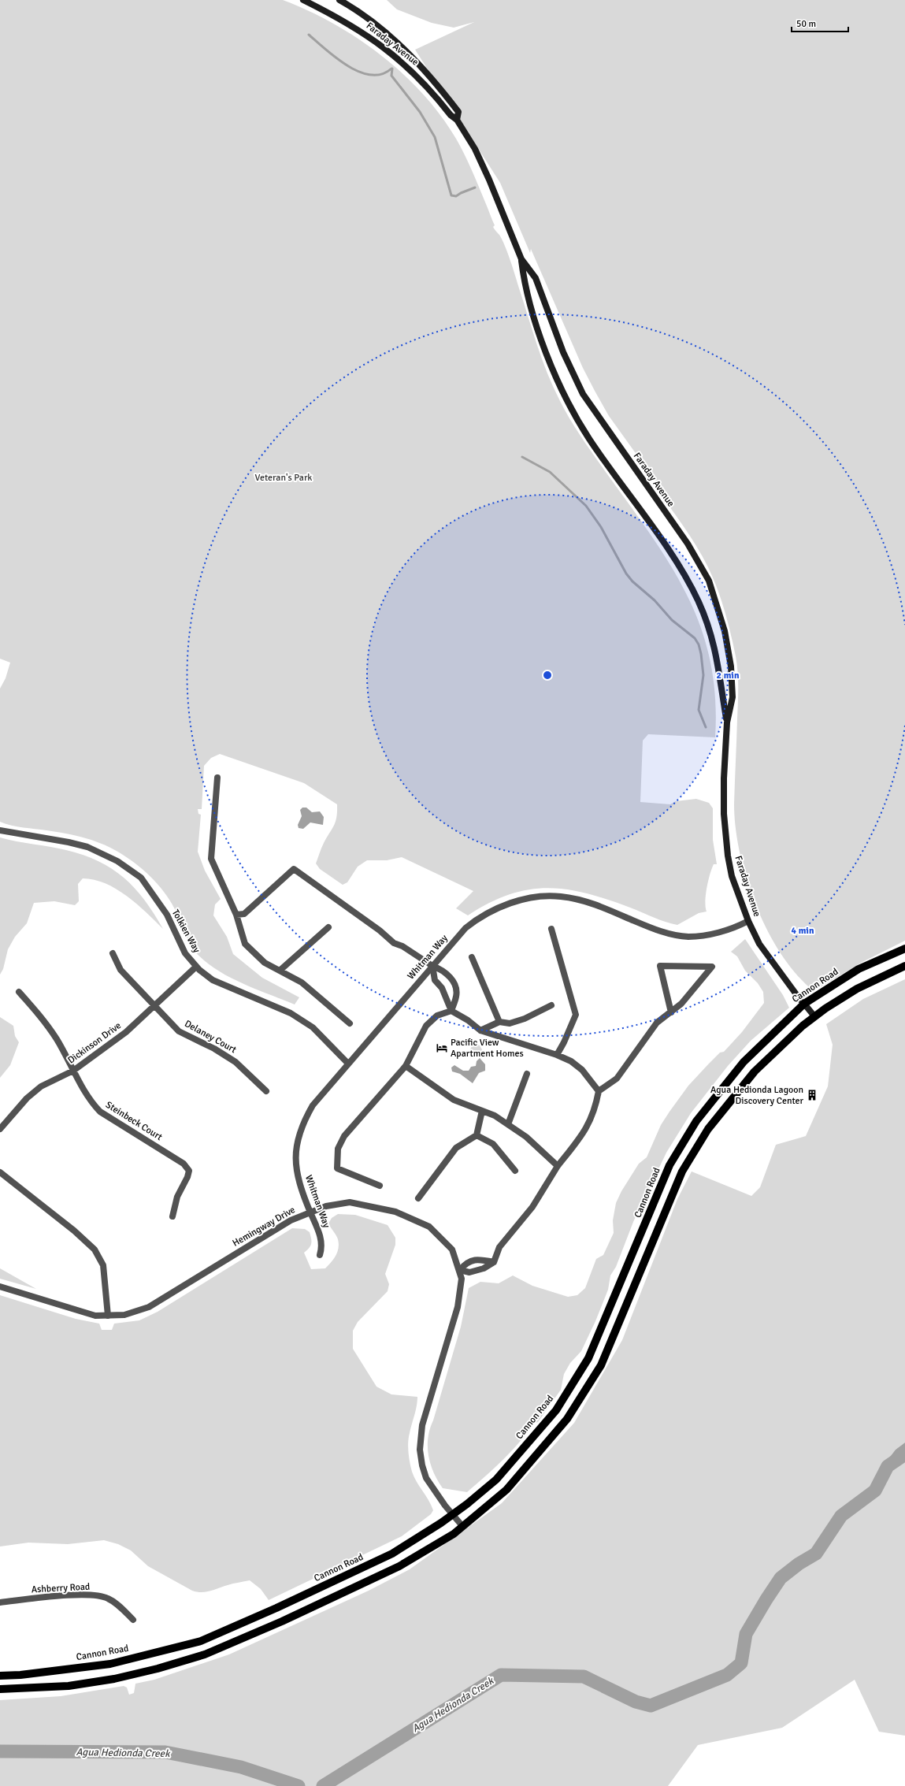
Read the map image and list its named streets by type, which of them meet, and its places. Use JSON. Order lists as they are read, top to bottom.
{
  "streets": {
    "main road": ["Faraday Avenue", "Cannon Road"],
    "street": [
      "Tolkien Way",
      "Whitman Way",
      "Delaney Court",
      "Dickinson Drive",
      "Steinbeck Court",
      "Hemingway Drive",
      "Ashberry Road"
    ]
  },
  "crossings": [
    ["Faraday Avenue", "Whitman Way"],
    ["Faraday Avenue", "Cannon Road"],
    ["Tolkien Way", "Whitman Way"],
    ["Tolkien Way", "Dickinson Drive"],
    ["Whitman Way", "Hemingway Drive"],
    ["Cannon Road", "Hemingway Drive"],
    ["Delaney Court", "Dickinson Drive"],
    ["Dickinson Drive", "Steinbeck Court"]
  ],
  "water": ["Agua Hedionda Creek"],
  "parks": ["Veteran's Park"],
  "places": {
    "hotel": ["Pacific View Apartment Homes"],
    "building": ["Agua Hedionda Lagoon Discovery Center"]
  },
  "scale_bar": "50 m",
  "rings": ["2 min", "4 min"]
}
